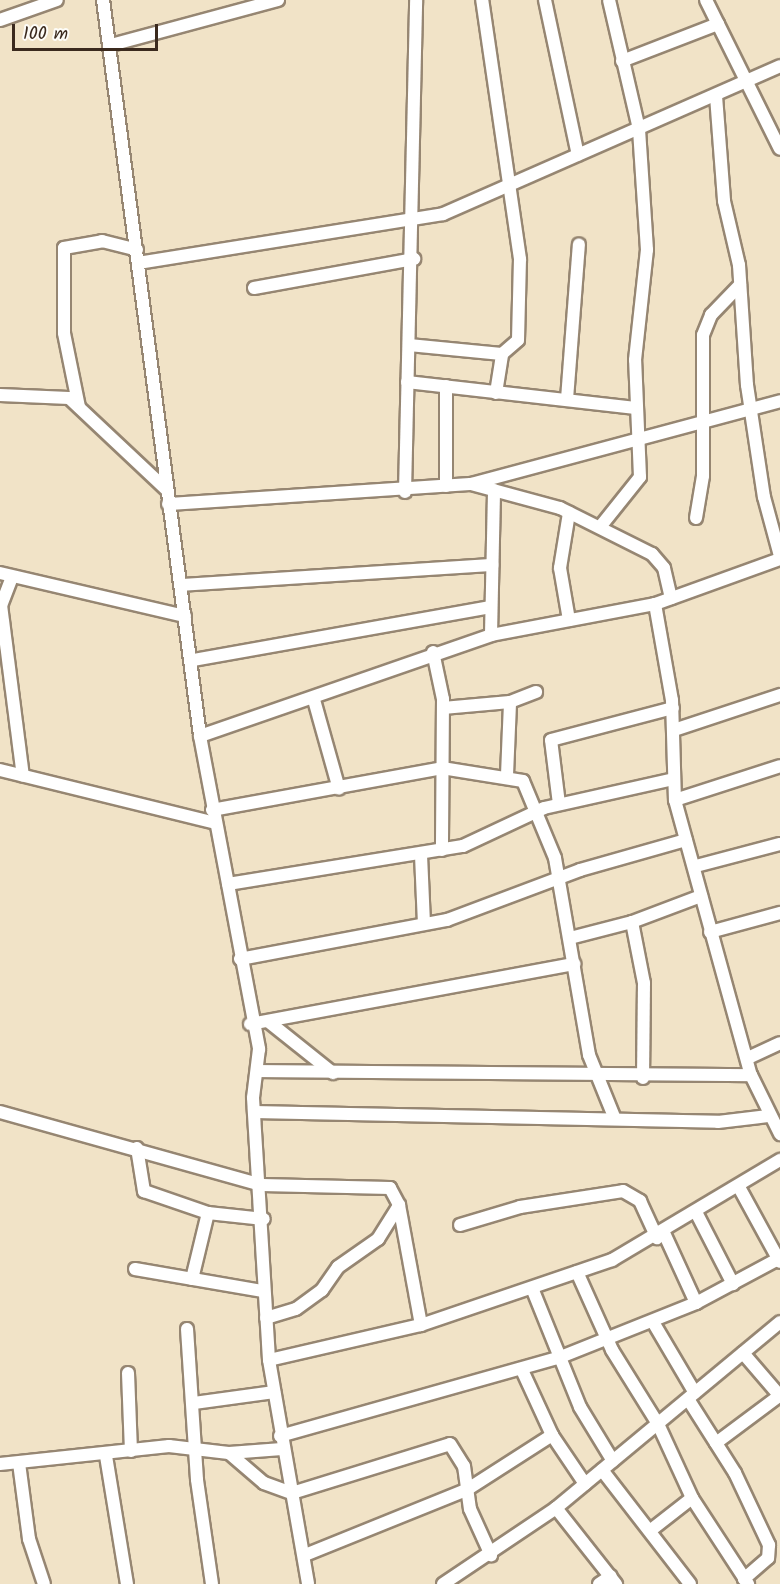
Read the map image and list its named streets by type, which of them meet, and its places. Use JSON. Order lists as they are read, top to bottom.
{
  "scale_bar": "100 m"
}
